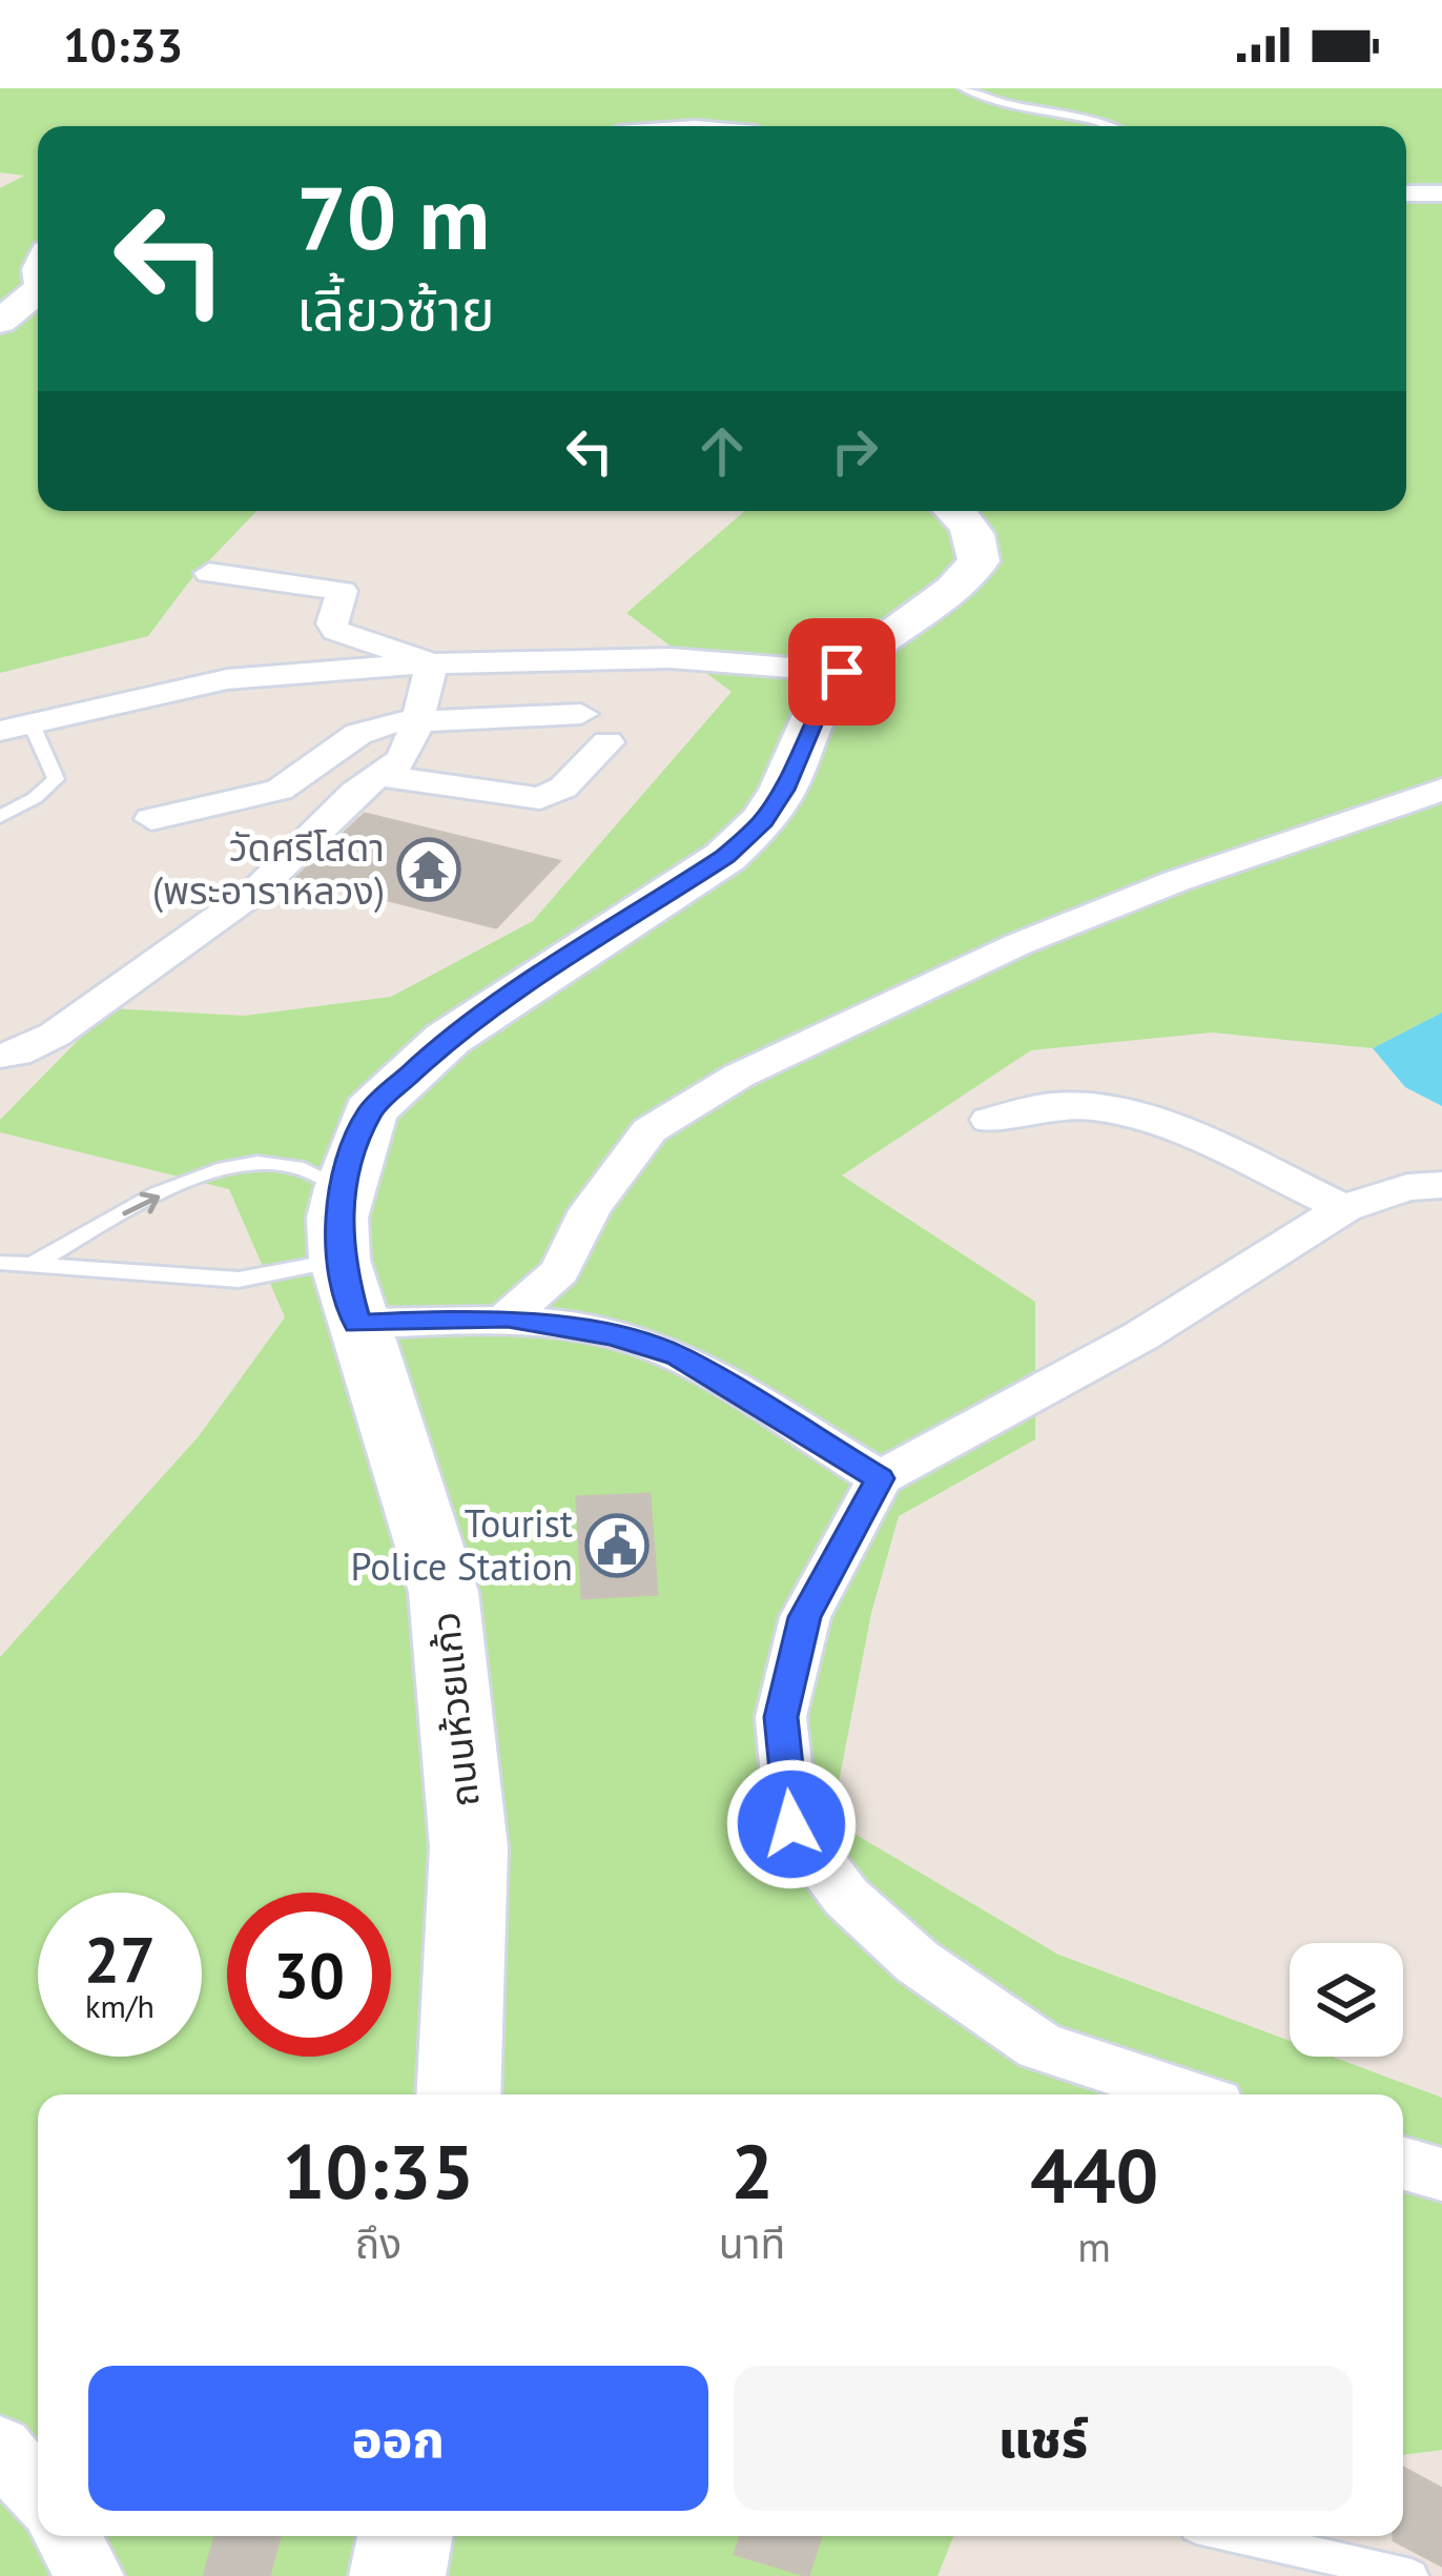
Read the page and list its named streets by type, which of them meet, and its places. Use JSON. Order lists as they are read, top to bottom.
{
  "streets": {
    "main road": ["ถนนห้วยแก้ว"]
  },
  "places": {
    "temple": ["วัดศรีโสดา (พระอาราหลวง)"],
    "public building": ["Tourist Police Station"]
  },
  "page": {
    "status": "10:33",
    "turn": ["70 m", "เลี้ยวซ้าย"],
    "speed": "27 km/h",
    "limit": "30",
    "eta": [
      "10:35",
      "ถึง",
      "2",
      "นาที",
      "440",
      "m"
    ],
    "buttons": ["ออก", "แชร์"]
  }
}
